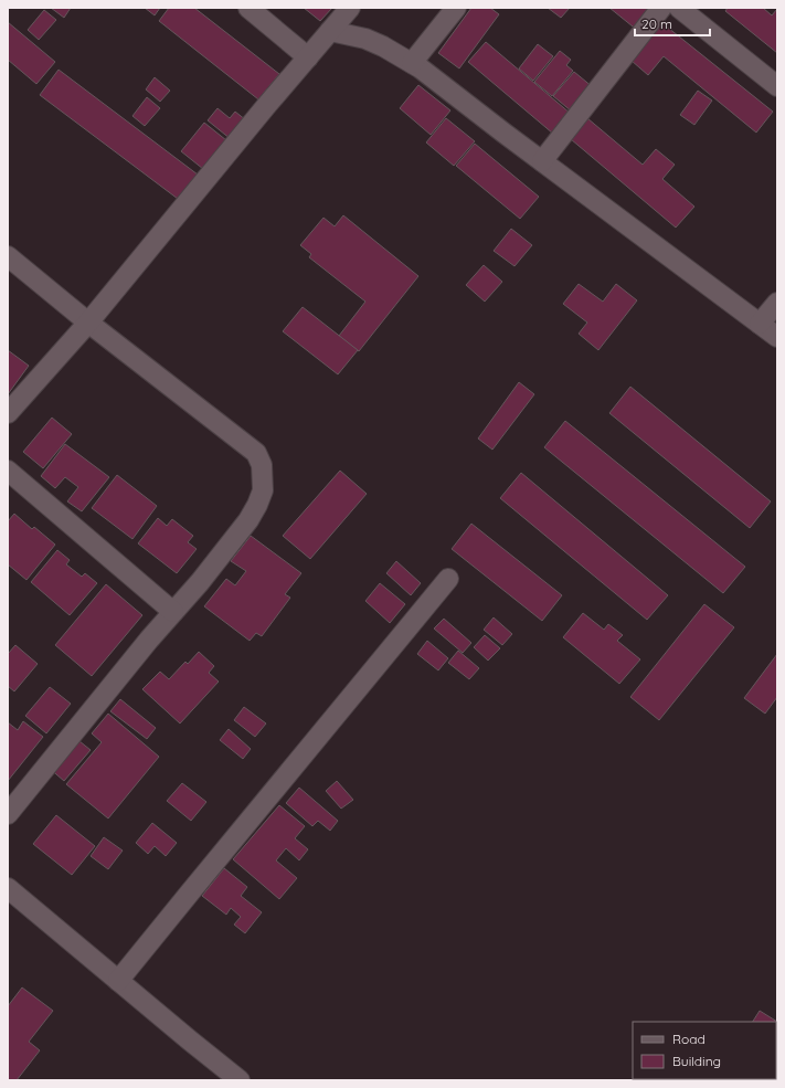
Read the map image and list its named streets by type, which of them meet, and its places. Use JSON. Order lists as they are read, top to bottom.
{
  "legend": ["Road", "Building"],
  "scale_bar": "20 m"
}
